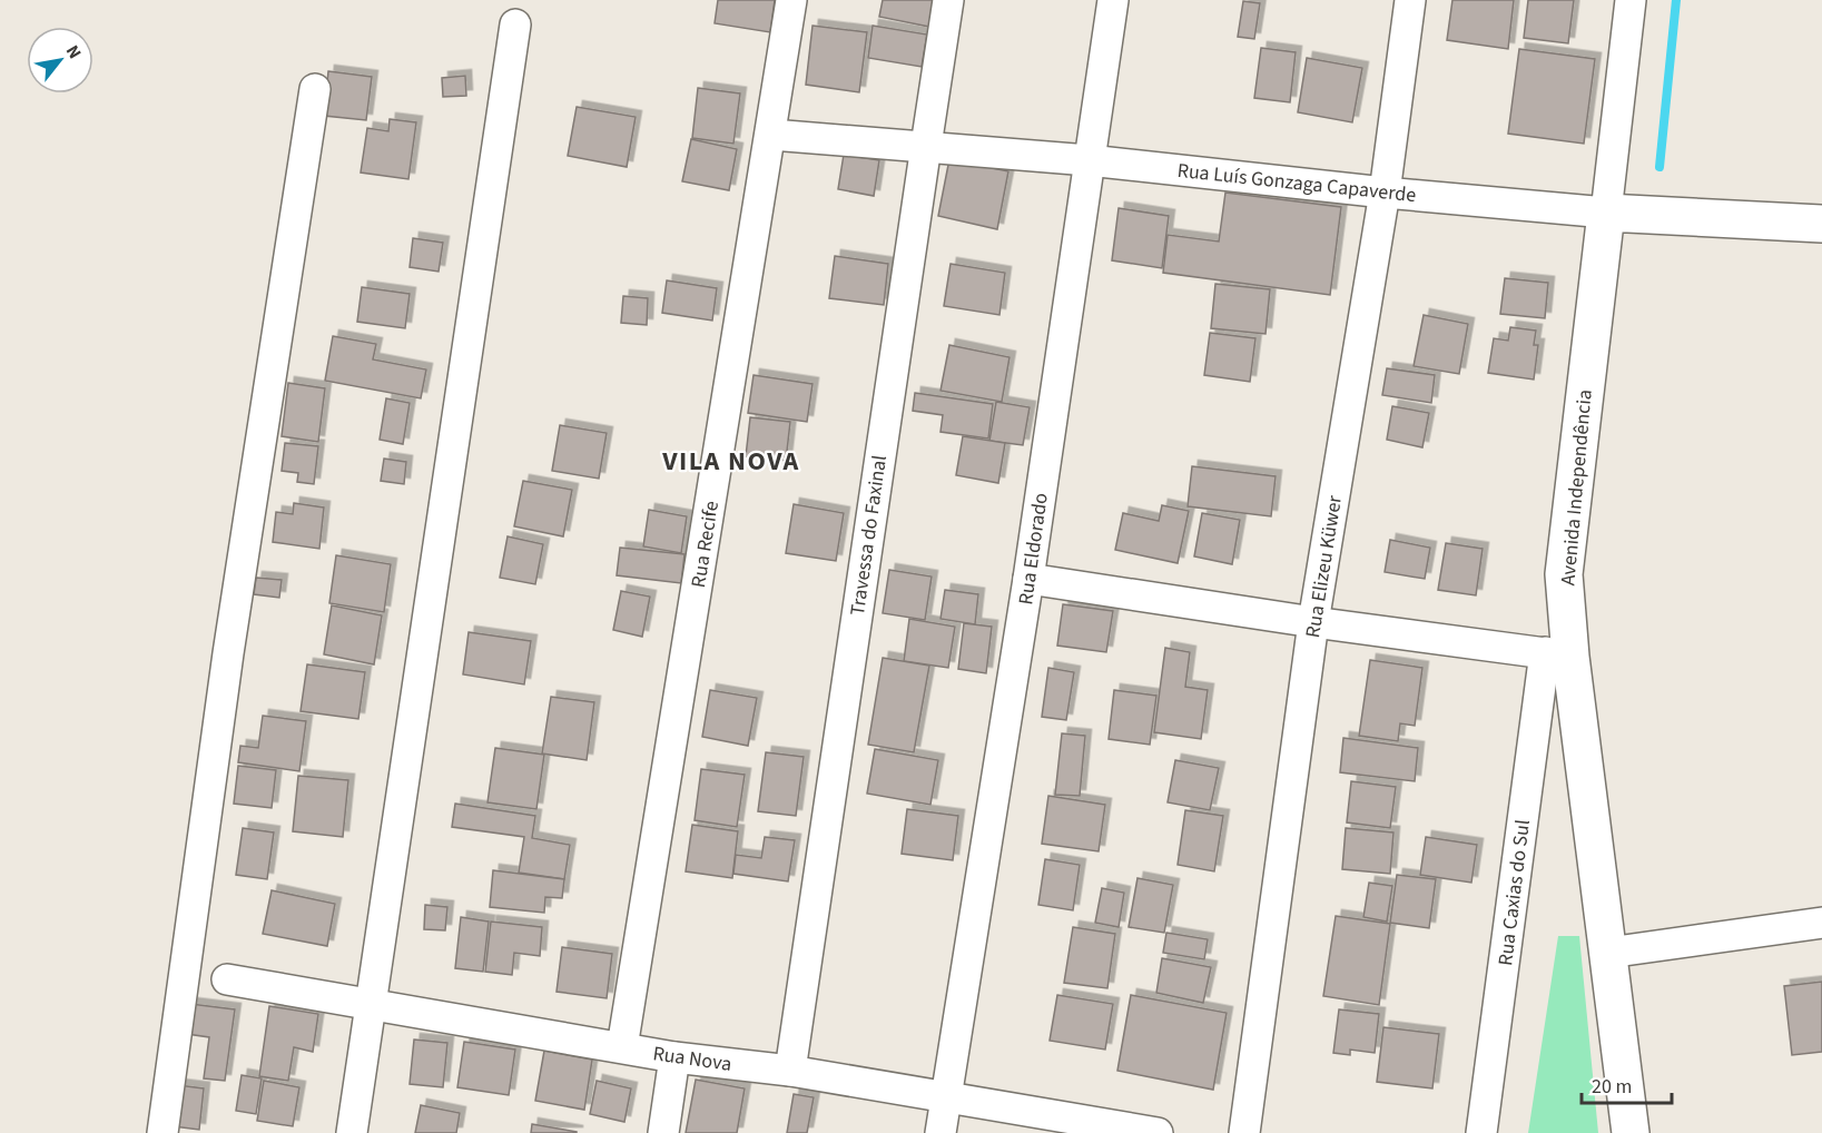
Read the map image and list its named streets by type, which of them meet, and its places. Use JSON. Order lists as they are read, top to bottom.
{
  "streets": {
    "street": [
      "Rua Luís Gonzaga Capaverde",
      "Avenida Independência",
      "Travessa do Faxinal",
      "Rua Recife",
      "Rua Eldorado",
      "Rua Elizeu Küwer",
      "Rua Caxias do Sul",
      "Rua Nova"
    ]
  },
  "crossings": [
    ["Rua Luís Gonzaga Capaverde", "Avenida Independência"],
    ["Rua Luís Gonzaga Capaverde", "Travessa do Faxinal"],
    ["Rua Luís Gonzaga Capaverde", "Rua Recife"],
    ["Rua Luís Gonzaga Capaverde", "Rua Eldorado"],
    ["Rua Luís Gonzaga Capaverde", "Rua Elizeu Küwer"],
    ["Avenida Independência", "Rua Caxias do Sul"],
    ["Travessa do Faxinal", "Rua Nova"],
    ["Rua Recife", "Rua Nova"],
    ["Rua Eldorado", "Rua Nova"]
  ],
  "districts": ["VILA NOVA"],
  "scale_bar": "20 m",
  "north": "top right"
}
